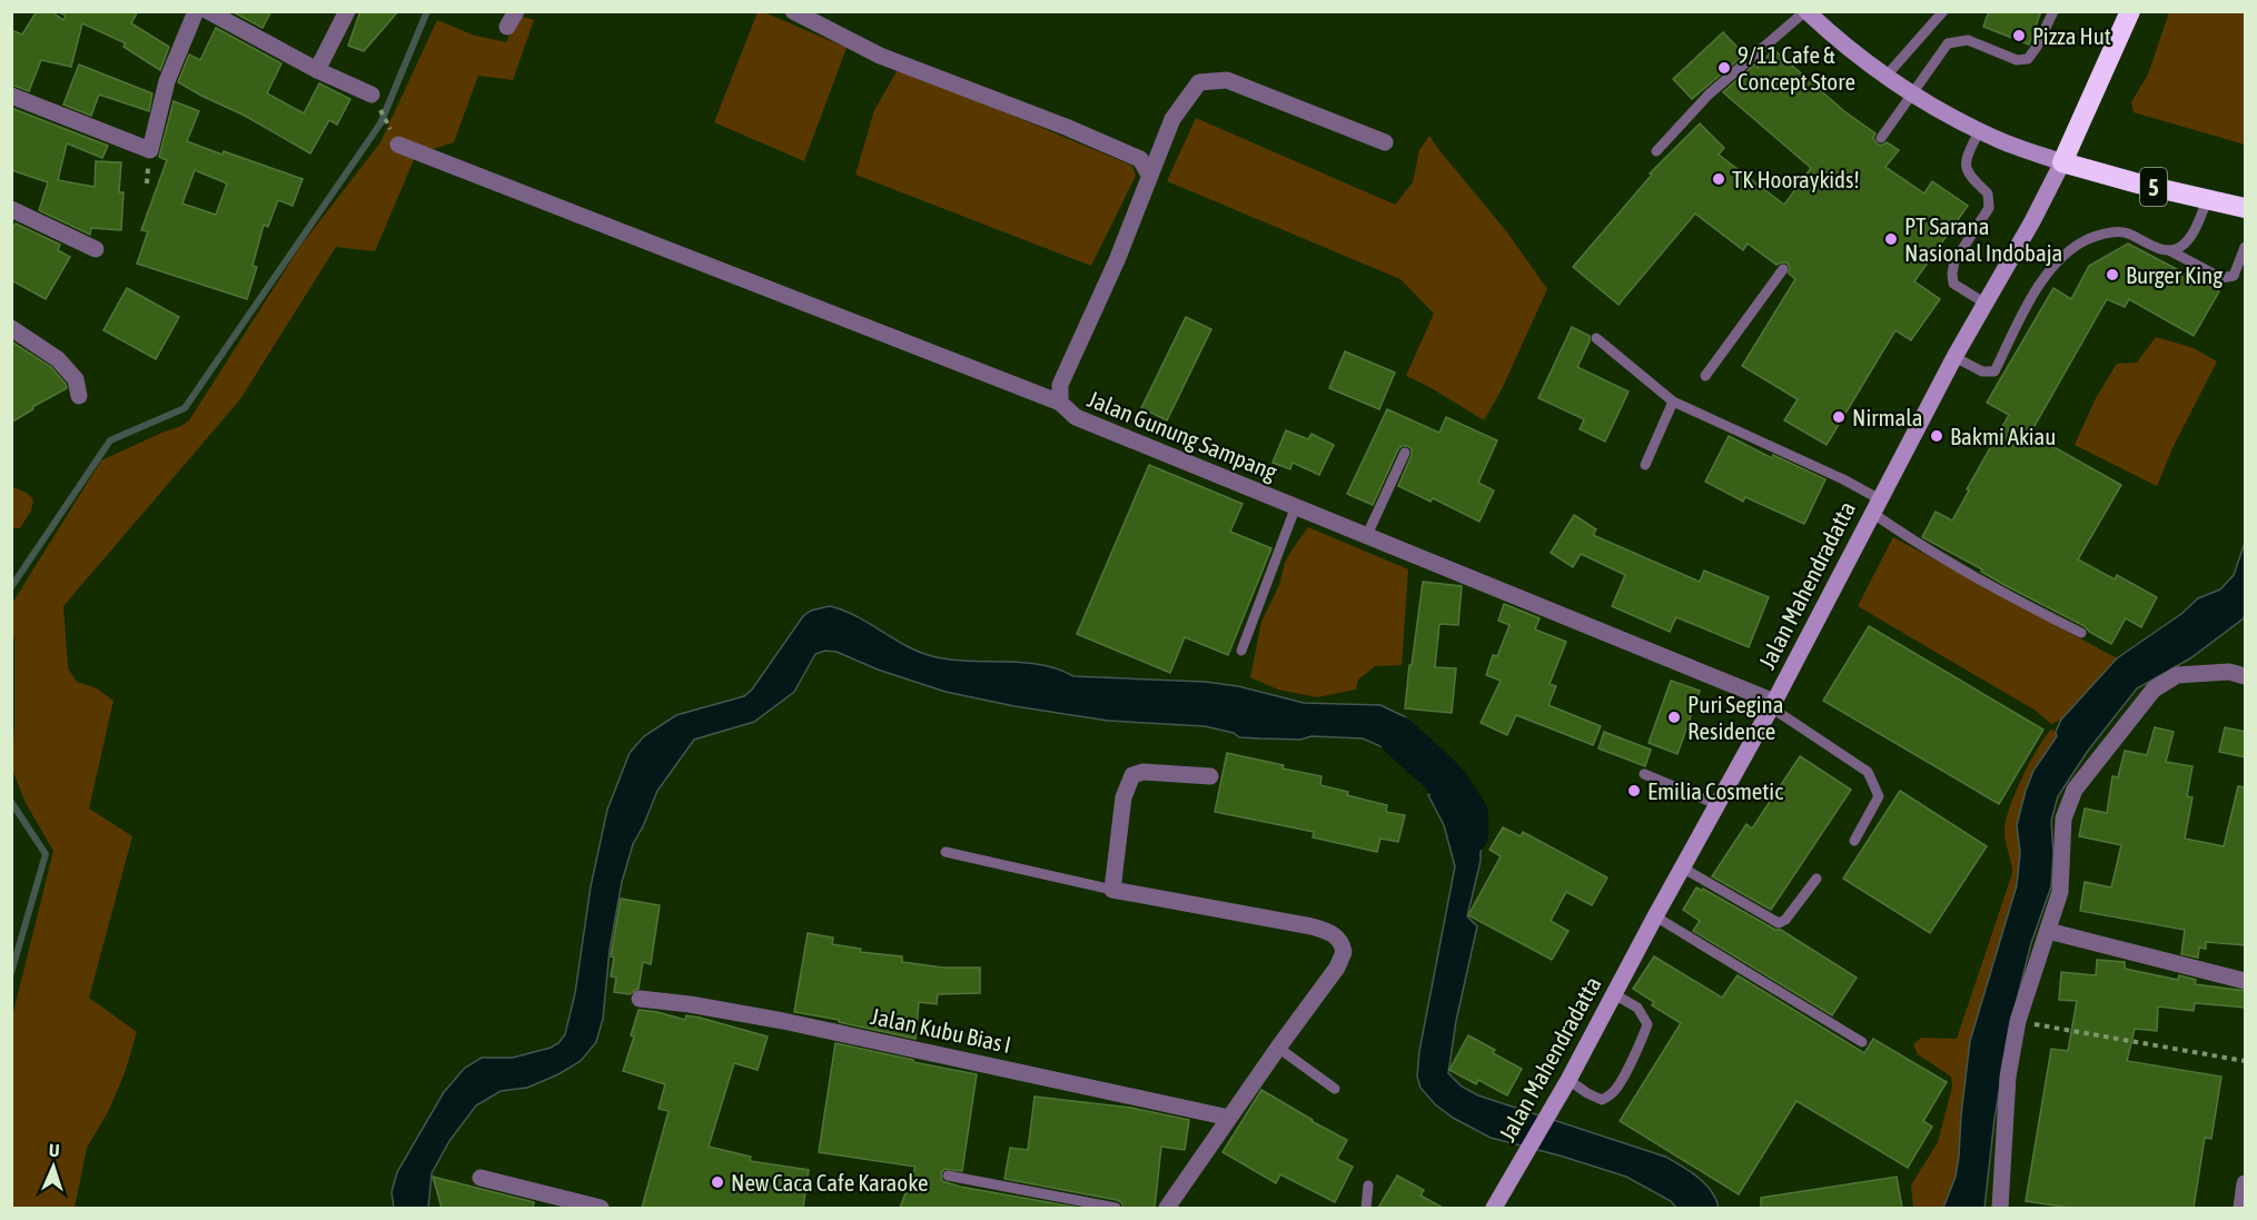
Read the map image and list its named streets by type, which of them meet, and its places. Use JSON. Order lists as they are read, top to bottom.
{
  "streets": {
    "highway": ["5", "Jalan Mahendradatta"],
    "street": ["Jalan Gunung Sampang", "Jalan Kubu Bias I"]
  },
  "crossings": [
    ["5", "Jalan Mahendradatta"],
    ["Jalan Gunung Sampang", "Jalan Mahendradatta"]
  ],
  "places": [
    "Pizza Hut",
    "9/11 Cafe & Concept Store",
    "TK Hooraykids!",
    "PT Sarana Nasional Indobaja",
    "Burger King",
    "Nirmala",
    "Bakmi Akiau",
    "Puri Segina Residence",
    "Emilia Cosmetic",
    "New Caca Cafe Karaoke"
  ],
  "north": "top"
}
